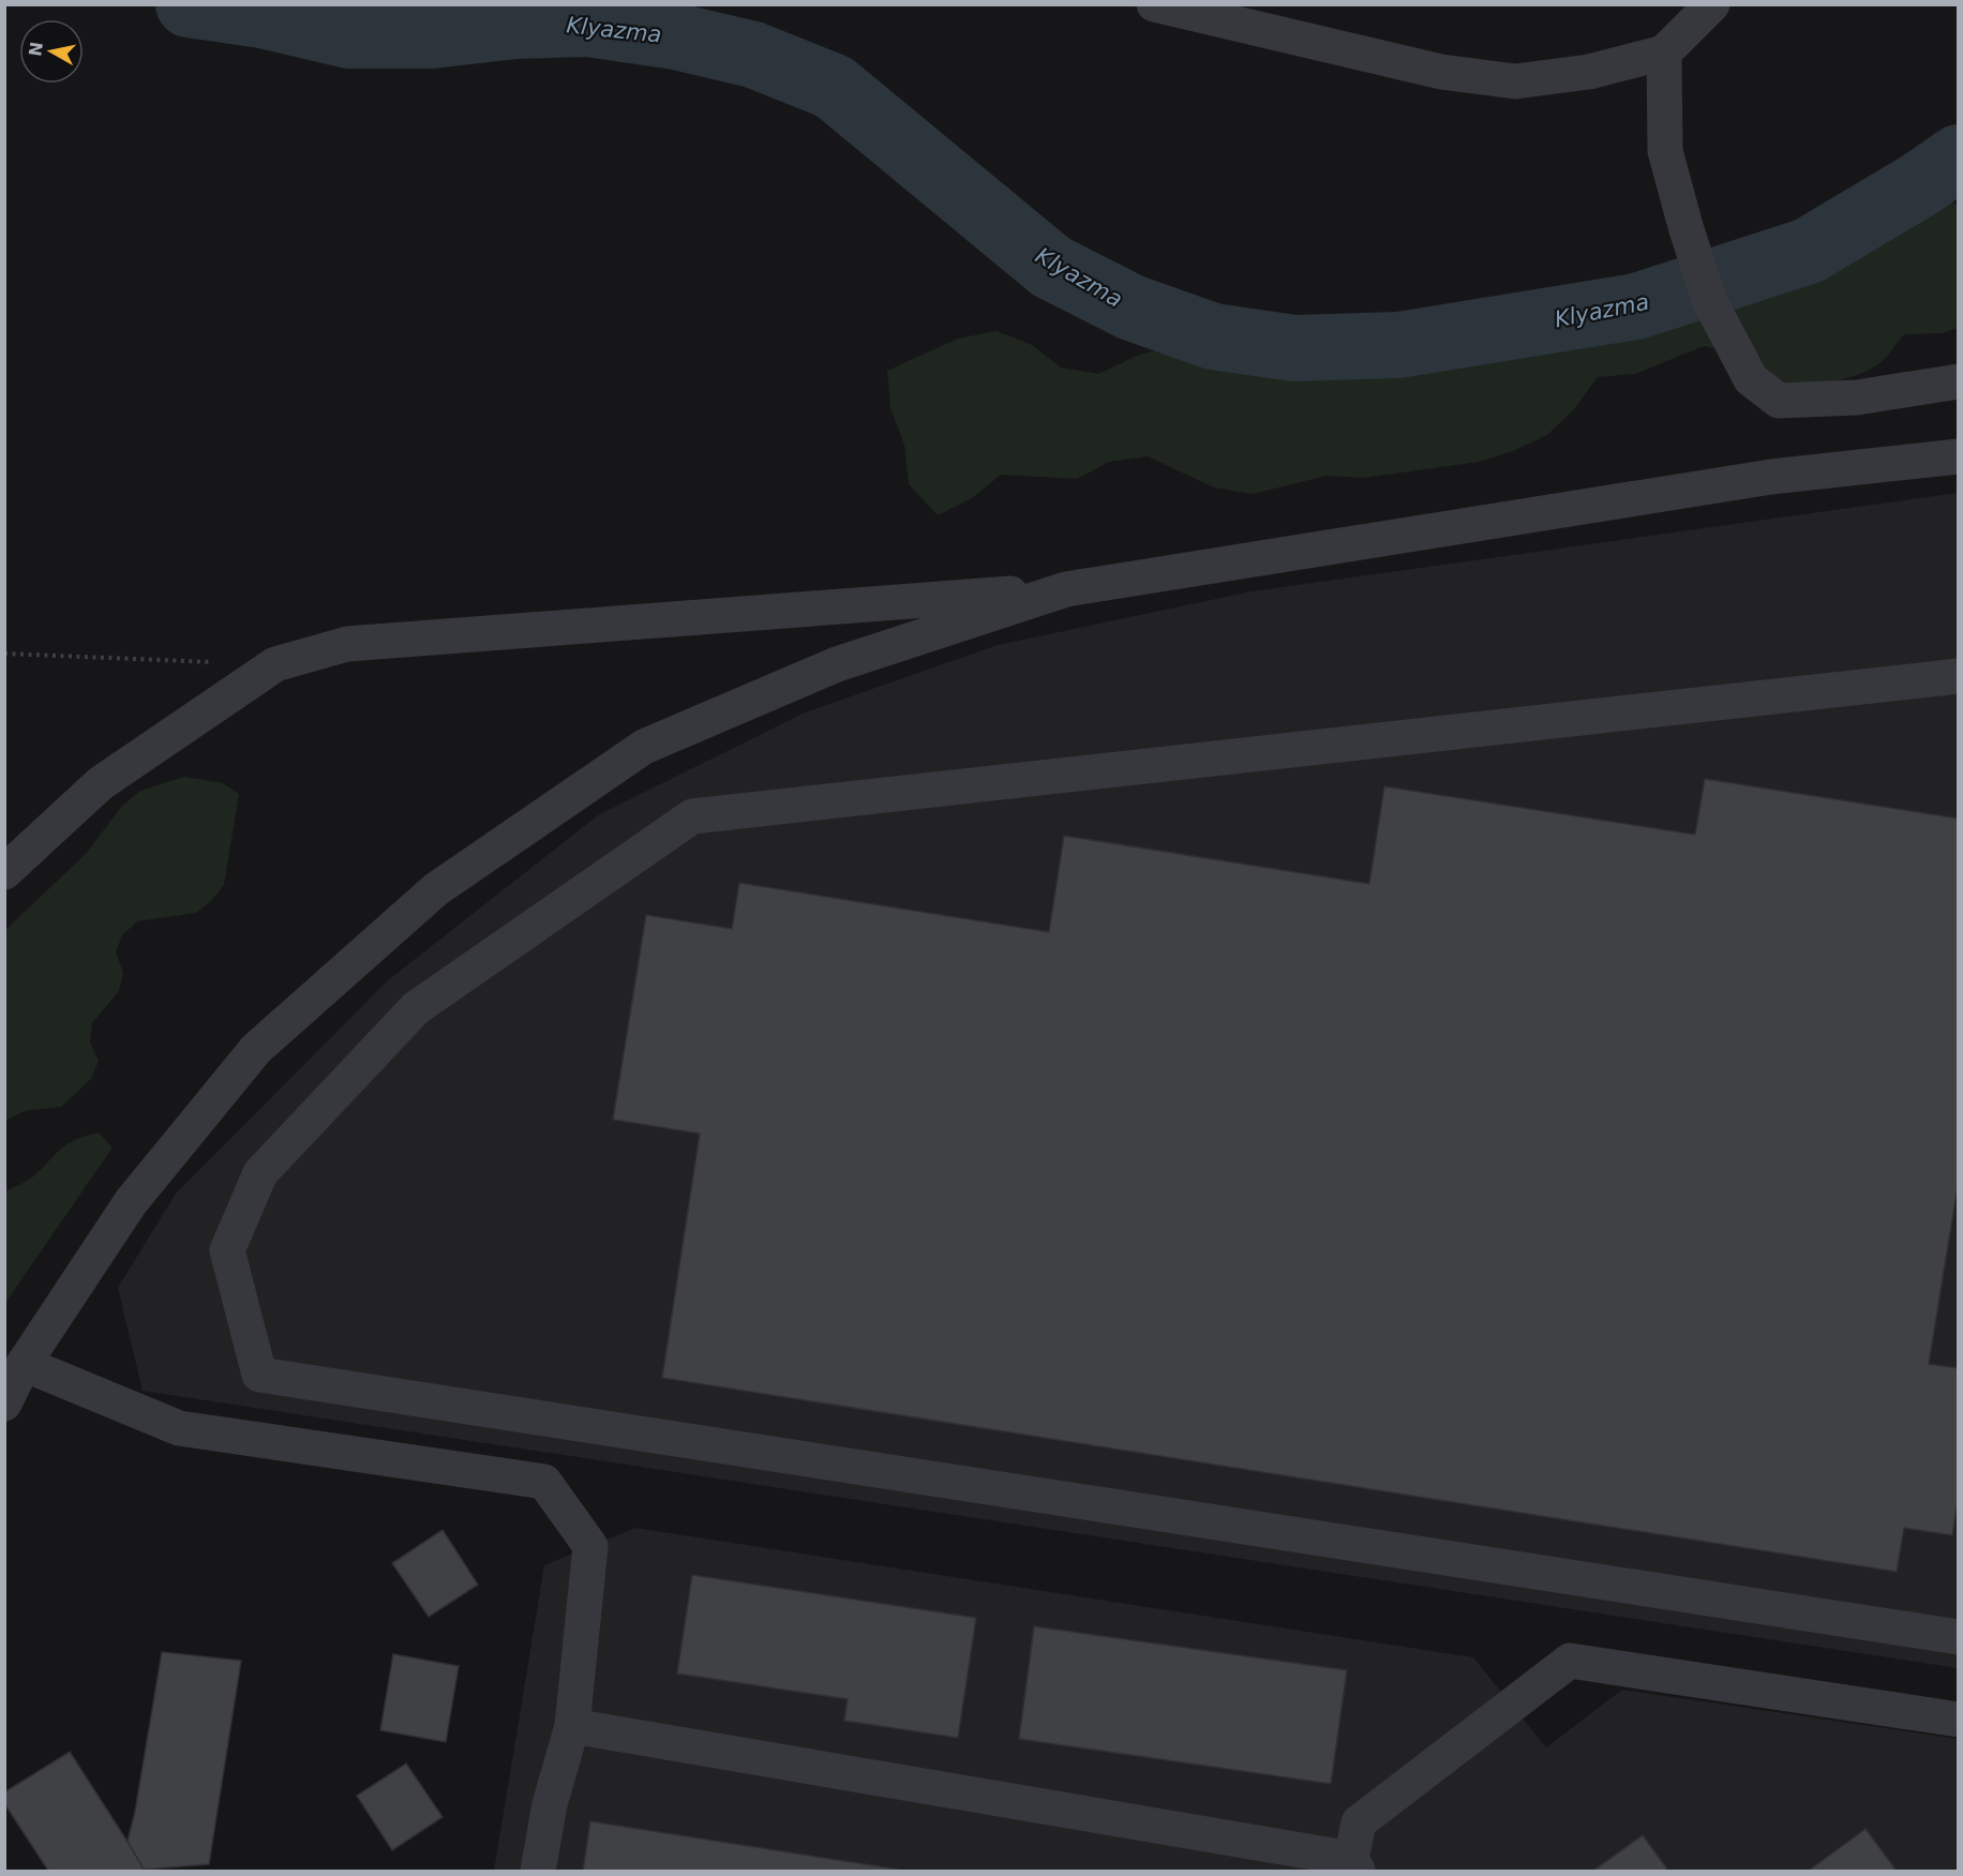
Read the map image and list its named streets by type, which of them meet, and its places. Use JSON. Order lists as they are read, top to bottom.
{
  "water": ["Klyazma"],
  "north": "left"
}
